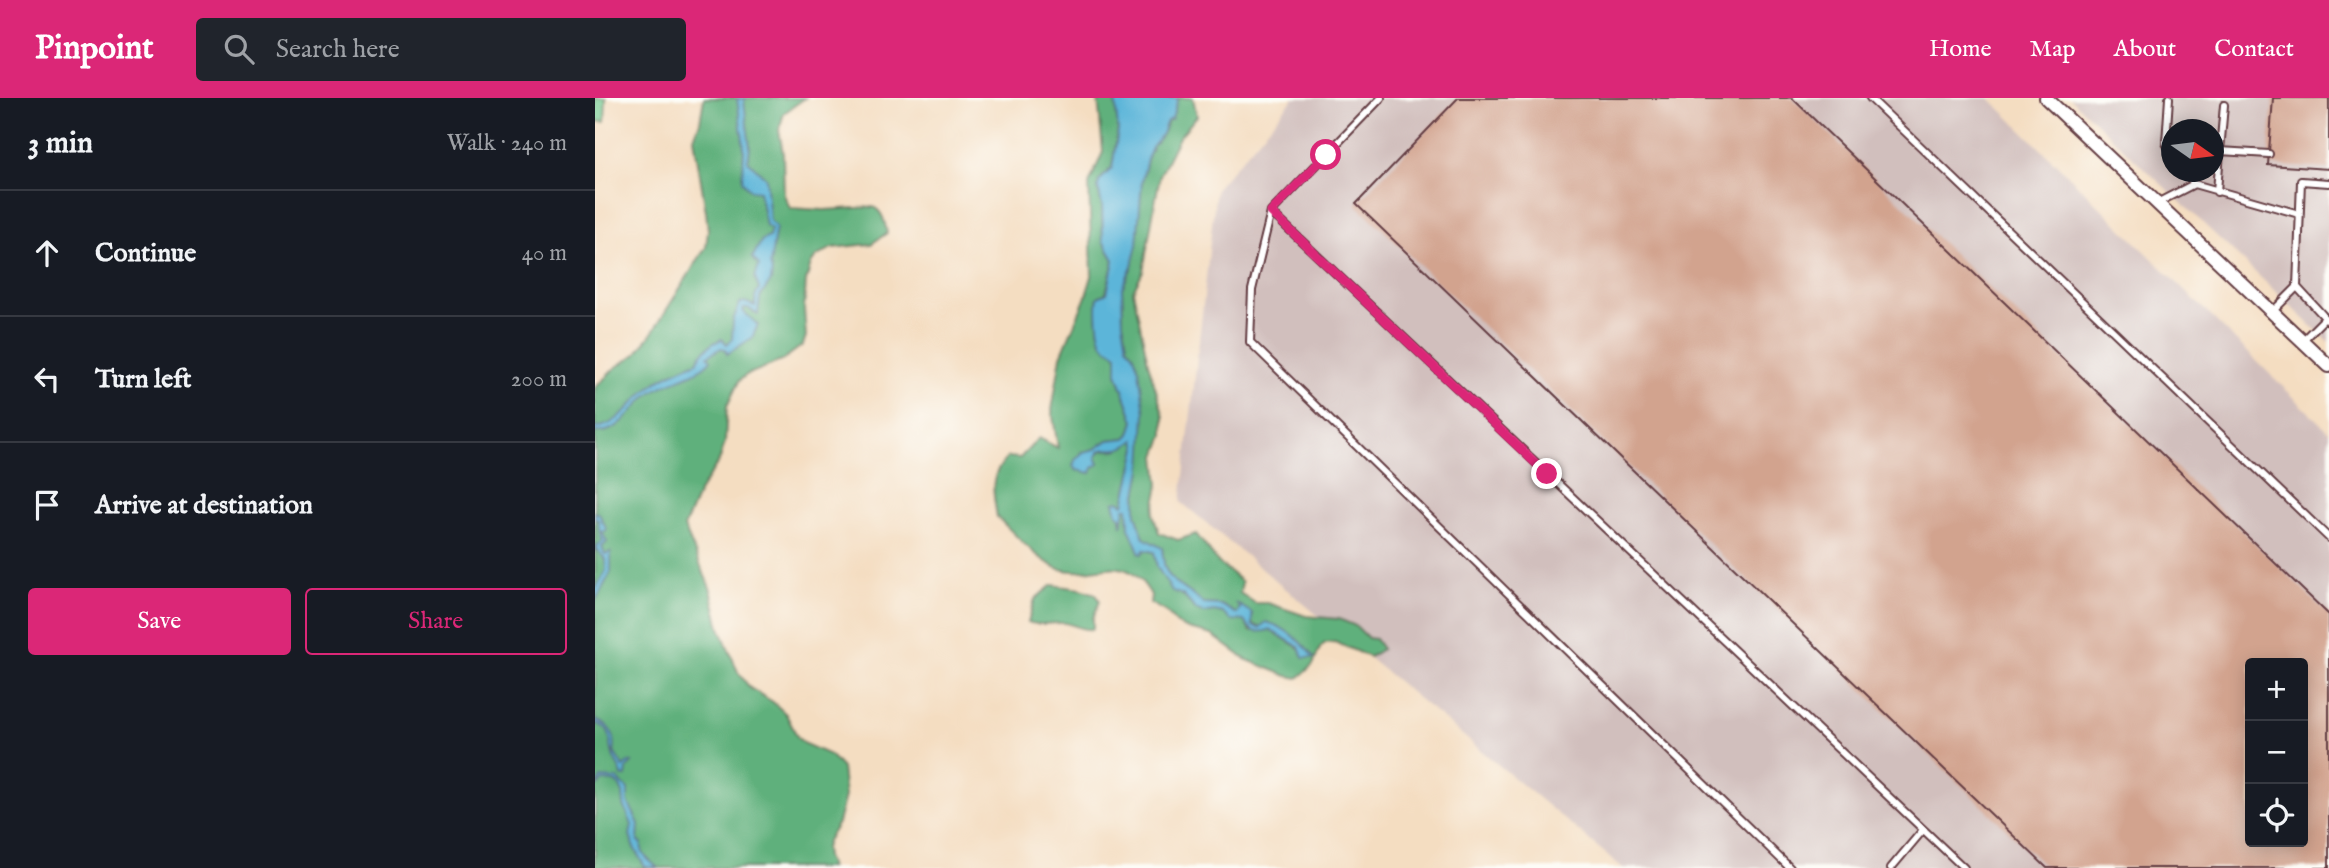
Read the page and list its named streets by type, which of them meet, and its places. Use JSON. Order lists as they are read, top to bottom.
{
  "north": "right",
  "page": {
    "header": "Pinpoint",
    "search": "Search here",
    "nav": [
      "Home",
      "Map",
      "About",
      "Contact"
    ],
    "heading": ["3 min", "Walk · 240 m"],
    "list": [
      ["Continue", "40 m"],
      ["Turn left", "200 m"],
      "Arrive at destination"
    ],
    "buttons": ["Save", "Share"],
    "map_buttons": ["+", "−"]
  }
}
